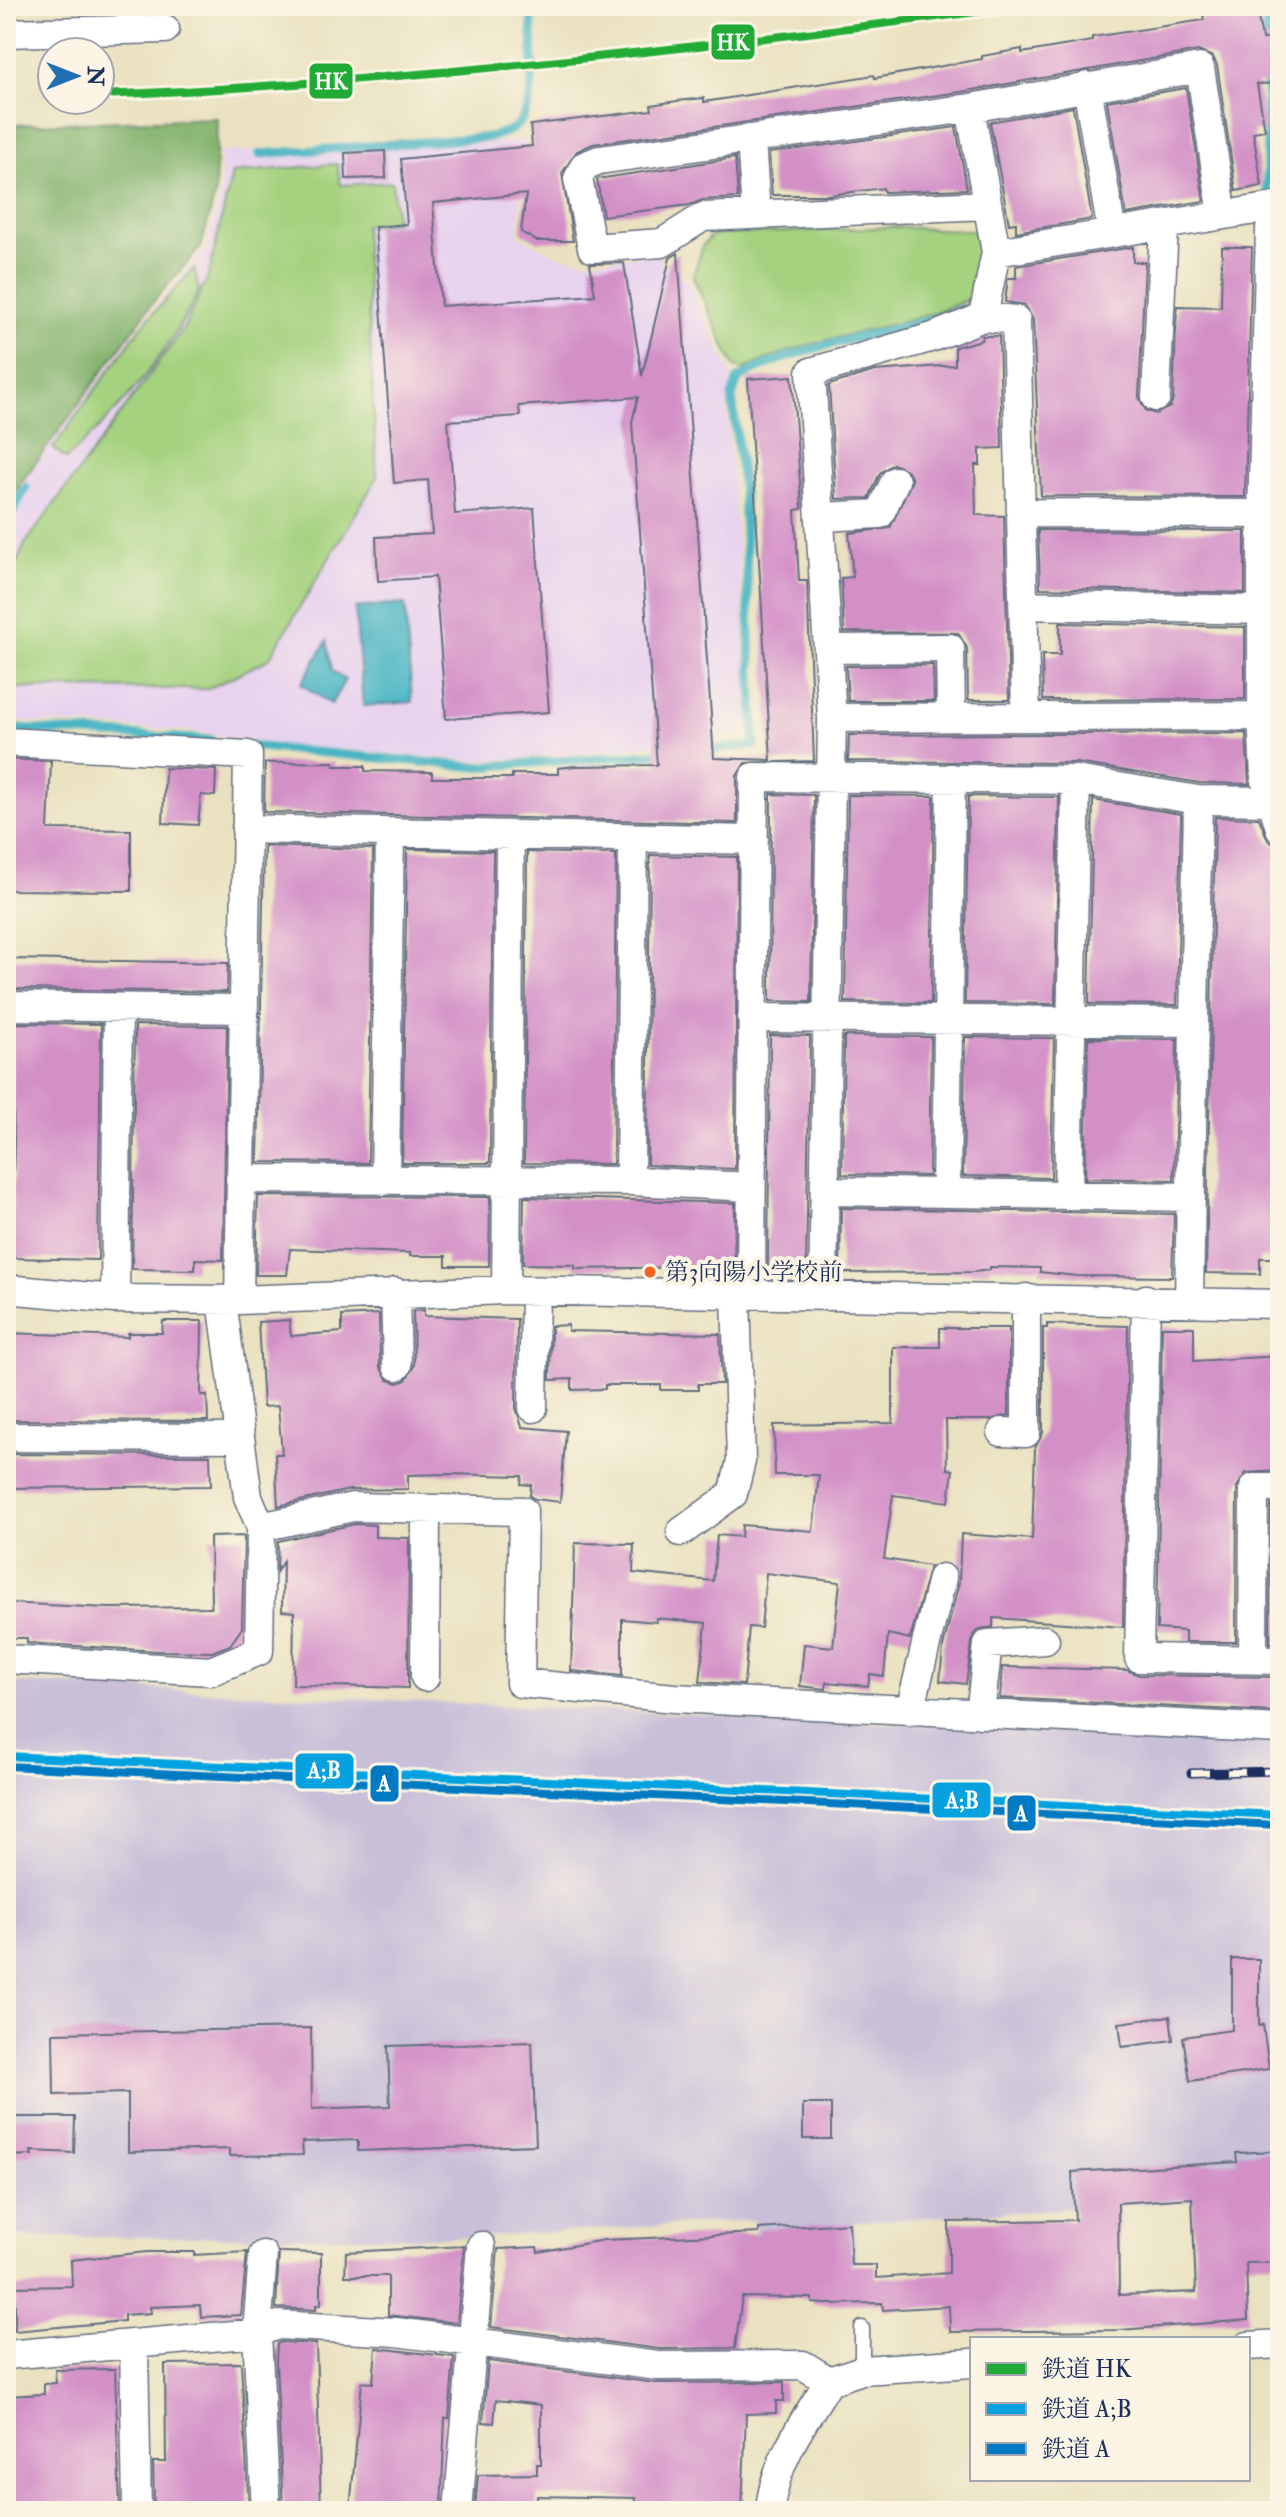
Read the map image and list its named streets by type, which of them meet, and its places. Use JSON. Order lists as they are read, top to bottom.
{
  "places": ["第3向陽小学校前"],
  "lines": ["rail line HK", "rail line A;B", "rail line A"],
  "legend": ["鉄道 HK", "鉄道 A;B", "鉄道 A"],
  "north": "right"
}
